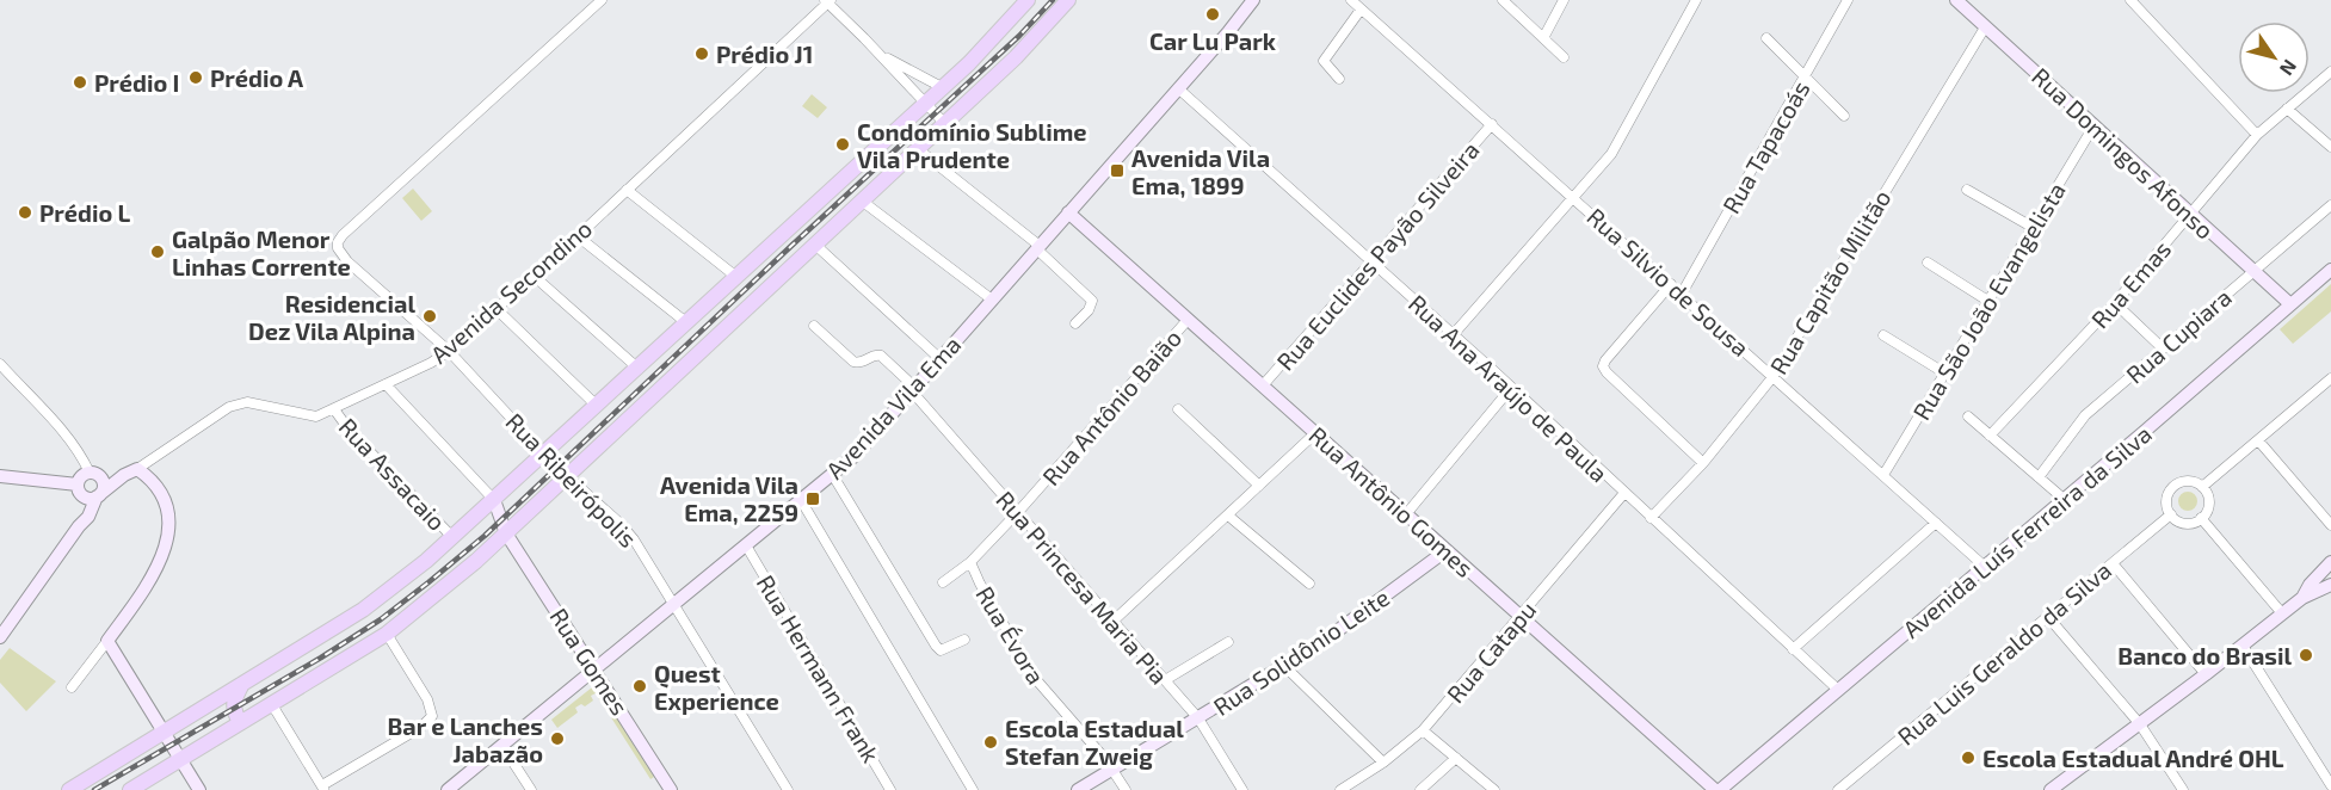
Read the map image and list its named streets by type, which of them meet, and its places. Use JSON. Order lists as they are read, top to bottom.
{
  "streets": {
    "main road": [
      "Rua Domingos Afonso",
      "Avenida Vila Ema",
      "Rua Antônio Gomes",
      "Avenida Luís Ferreira da Silva",
      "Rua Solidônio Leite",
      "Rua Gomes"
    ],
    "street": [
      "Rua Tapacoás",
      "Rua Euclides Payão Silveira",
      "Rua Silvio de Sousa",
      "Rua Capitão Militão",
      "Rua Emas",
      "Avenida Secondino",
      "Rua São João Evangelista",
      "Rua Cupiara",
      "Rua Ana Araújo de Paula",
      "Rua Antônio Baião",
      "Rua Assacaio",
      "Rua Ribeirópolis",
      "Rua Princesa Maria Pia",
      "Rua Évora",
      "Rua Catapu",
      "Rua Luis Geraldo da Silva",
      "Rua Hermann Frank"
    ]
  },
  "crossings": [
    ["Rua Tapacoás", "Rua Silvio de Sousa"],
    ["Rua Domingos Afonso", "Rua Capitão Militão"],
    ["Rua Domingos Afonso", "Rua Emas"],
    ["Rua Domingos Afonso", "Rua São João Evangelista"],
    ["Rua Domingos Afonso", "Rua Cupiara"],
    ["Rua Domingos Afonso", "Avenida Luís Ferreira da Silva"],
    ["Rua Euclides Payão Silveira", "Rua Silvio de Sousa"],
    ["Rua Euclides Payão Silveira", "Rua Ana Araújo de Paula"],
    ["Rua Euclides Payão Silveira", "Rua Antônio Gomes"],
    ["Rua Silvio de Sousa", "Rua Capitão Militão"],
    ["Rua Silvio de Sousa", "Rua São João Evangelista"],
    ["Rua Silvio de Sousa", "Avenida Luís Ferreira da Silva"],
    ["Rua Capitão Militão", "Rua Ana Araújo de Paula"],
    ["Avenida Secondino", "Rua Assacaio"],
    ["Avenida Secondino", "Rua Ribeirópolis"],
    ["Rua Ana Araújo de Paula", "Avenida Vila Ema"],
    ["Rua Ana Araújo de Paula", "Avenida Luís Ferreira da Silva"],
    ["Rua Ana Araújo de Paula", "Rua Catapu"],
    ["Avenida Vila Ema", "Rua Ribeirópolis"],
    ["Avenida Vila Ema", "Rua Antônio Gomes"],
    ["Avenida Vila Ema", "Rua Princesa Maria Pia"],
    ["Avenida Vila Ema", "Rua Gomes"],
    ["Avenida Vila Ema", "Rua Hermann Frank"],
    ["Rua Antônio Baião", "Rua Antônio Gomes"],
    ["Rua Antônio Baião", "Rua Princesa Maria Pia"],
    ["Rua Antônio Baião", "Rua Évora"],
    ["Rua Antônio Gomes", "Avenida Luís Ferreira da Silva"],
    ["Rua Antônio Gomes", "Rua Solidônio Leite"],
    ["Rua Antônio Gomes", "Rua Catapu"],
    ["Rua Princesa Maria Pia", "Rua Solidônio Leite"],
    ["Rua Évora", "Rua Solidônio Leite"]
  ],
  "places": {
    "other": [
      "Car Lu Park",
      "Prédio J1",
      "Prédio A",
      "Prédio I",
      "Condomínio Sublime Vila Prudente",
      "Prédio L",
      "Galpão Menor Linhas Corrente",
      "Residencial Dez Vila Alpina",
      "Banco do Brasil",
      "Quest Experience",
      "Bar e Lanches Jabazão",
      "Escola Estadual Stefan Zweig",
      "Escola Estadual André OHL"
    ],
    "transit": ["Avenida Vila Ema, 1899", "Avenida Vila Ema, 2259"]
  },
  "north": "bottom right"
}
